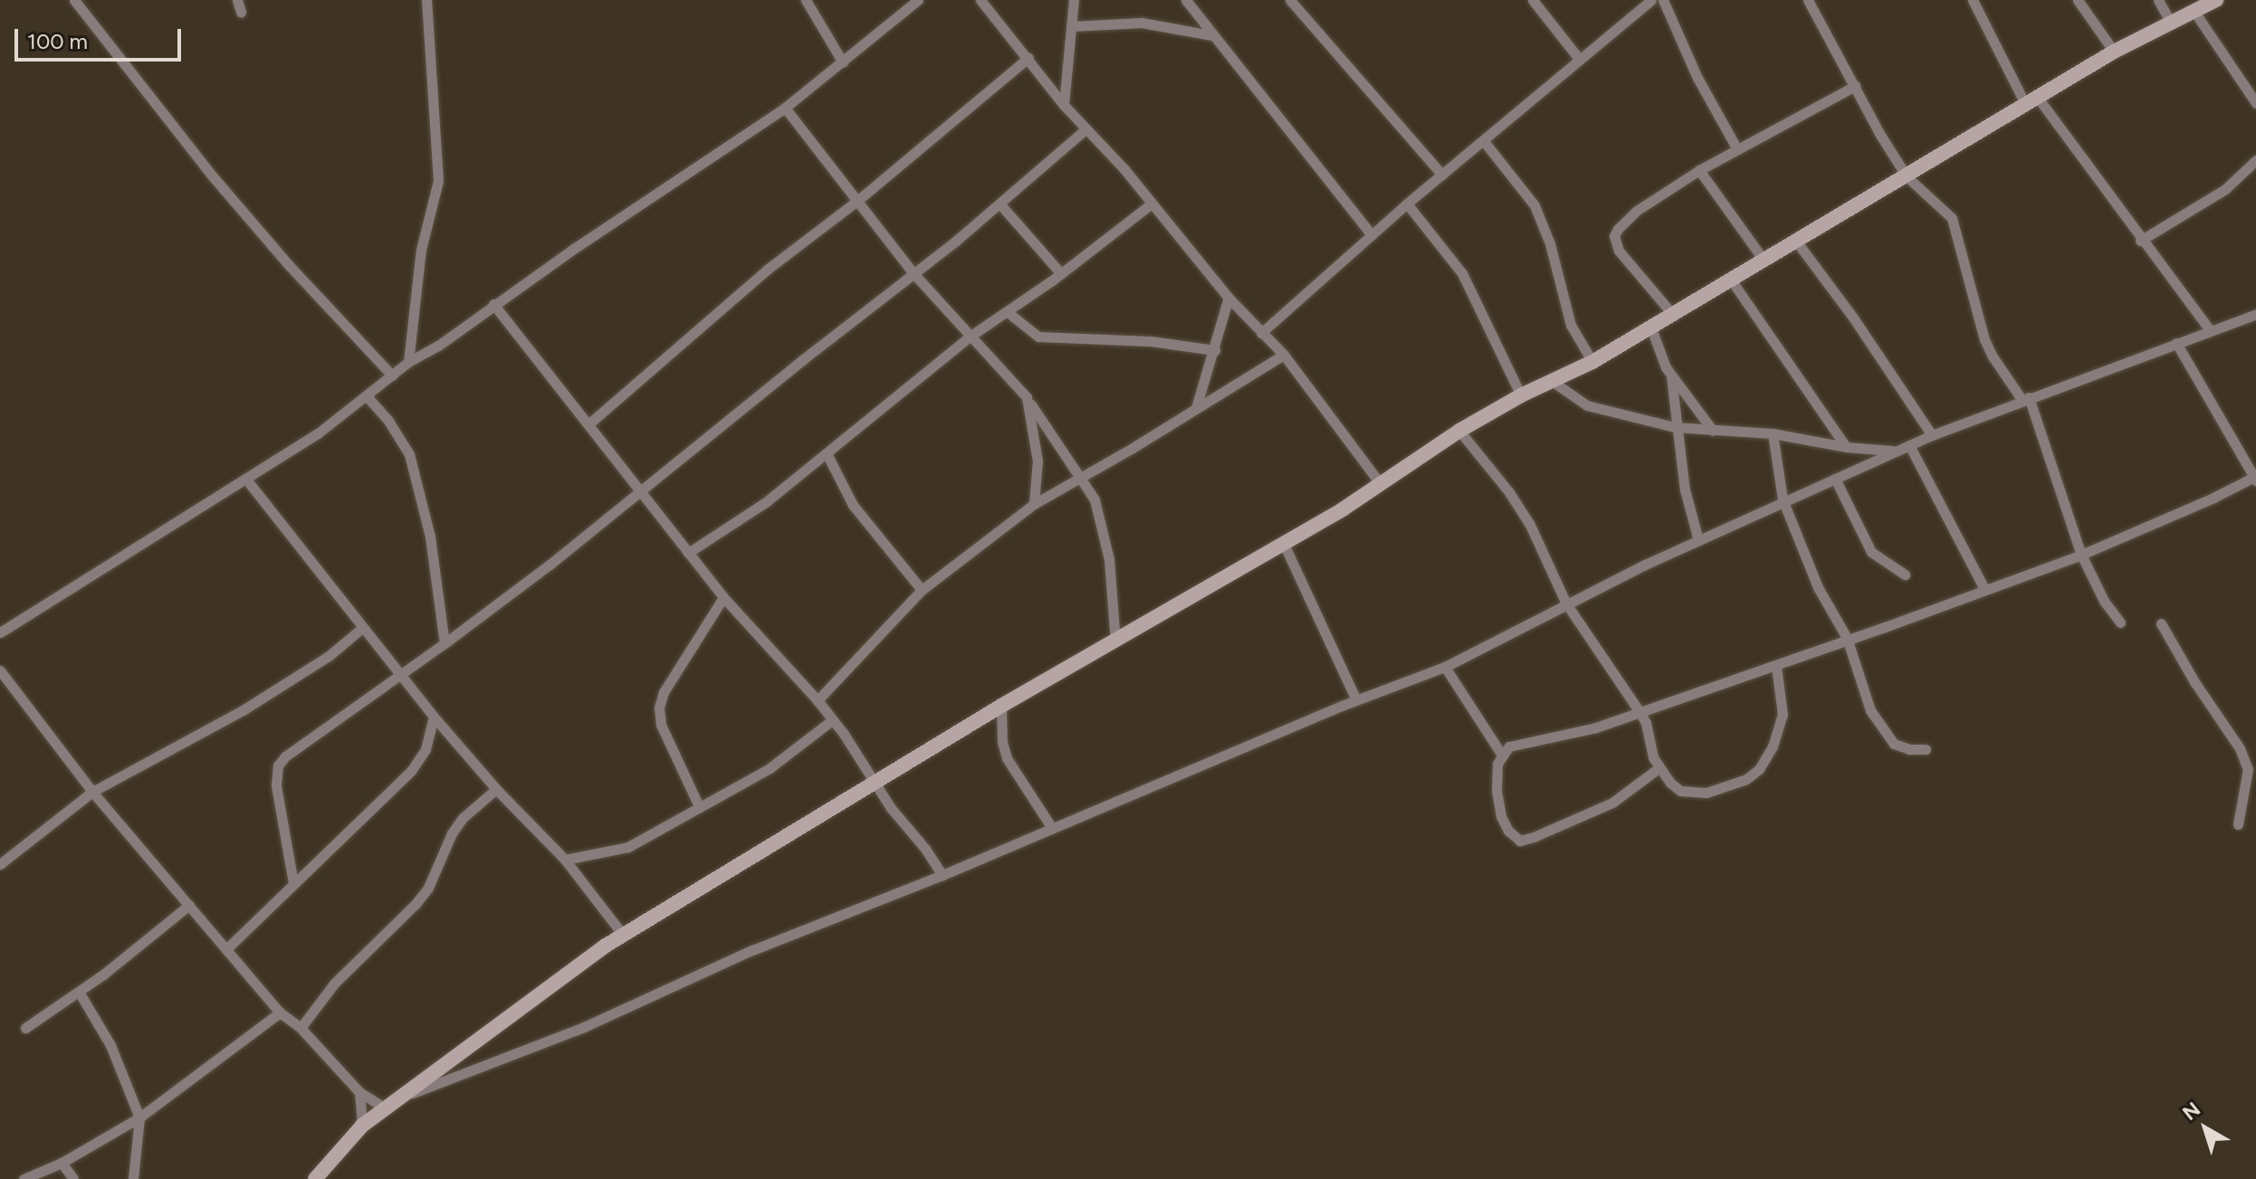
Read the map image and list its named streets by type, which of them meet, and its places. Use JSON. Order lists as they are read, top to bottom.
{
  "scale_bar": "100 m",
  "north": "top left"
}
